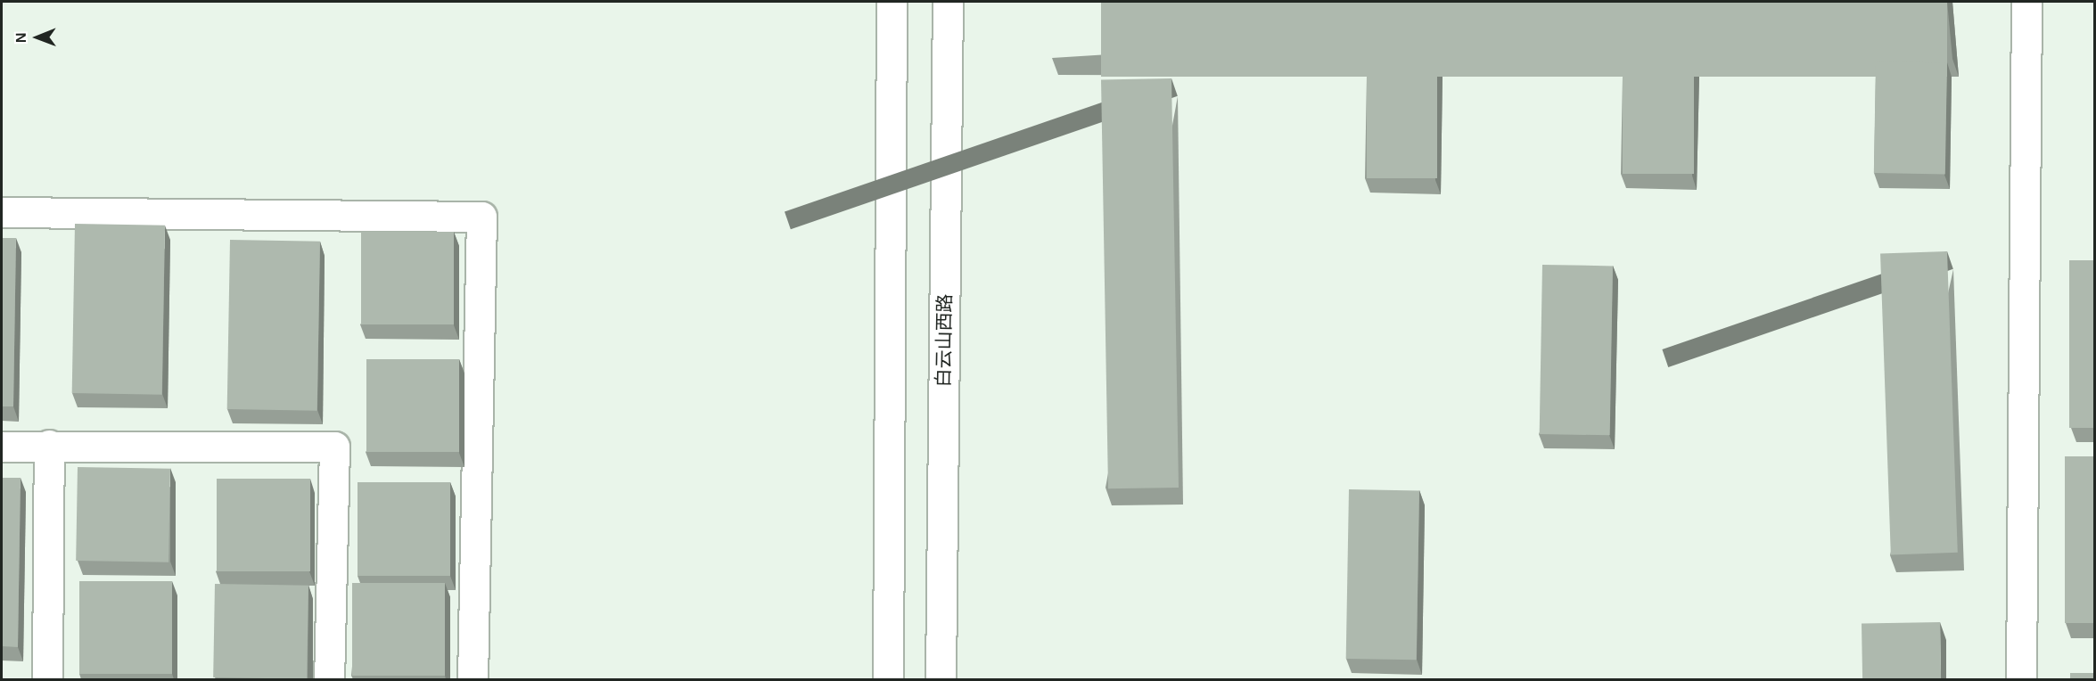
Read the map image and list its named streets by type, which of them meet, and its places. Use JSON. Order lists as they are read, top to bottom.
{
  "streets": {
    "street": ["白云山西路"]
  },
  "north": "left"
}
